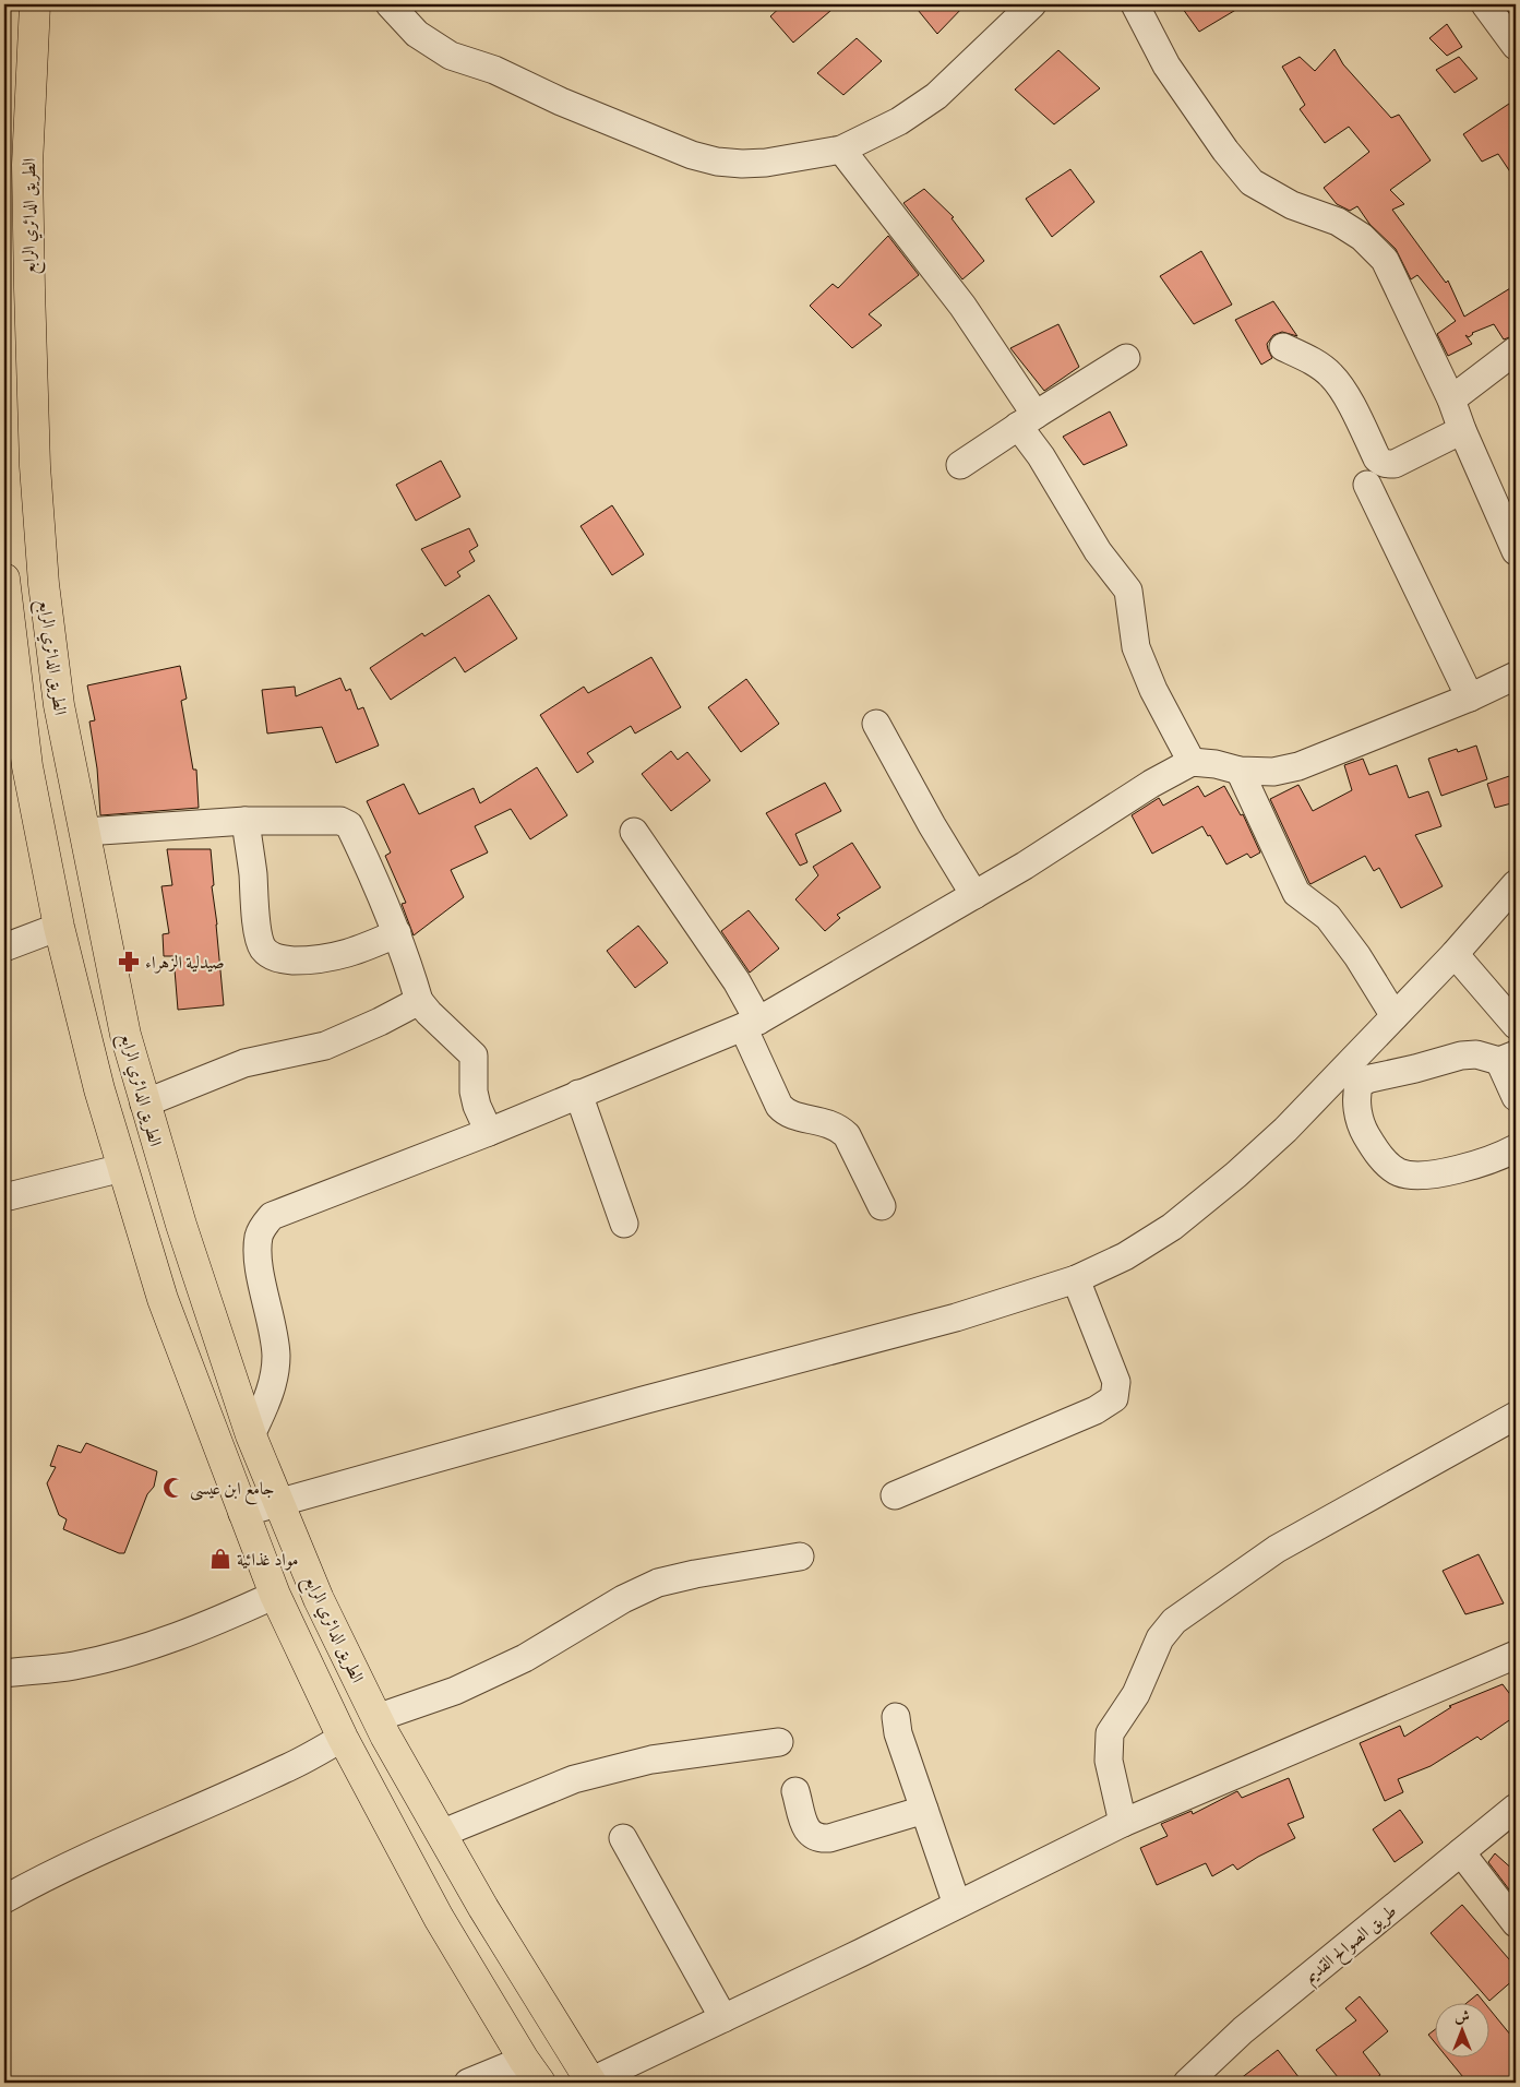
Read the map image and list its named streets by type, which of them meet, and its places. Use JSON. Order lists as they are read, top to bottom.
{
  "streets": {
    "main road": ["الطريق الدائري الرابع"],
    "street": ["طريق الصوالح القديم"]
  },
  "places": {
    "pharmacy": ["صيدلية الزهراء"],
    "mosque": ["جامع ابن عيسى"],
    "shop": ["مواد غذائية"]
  },
  "north": "top"
}
